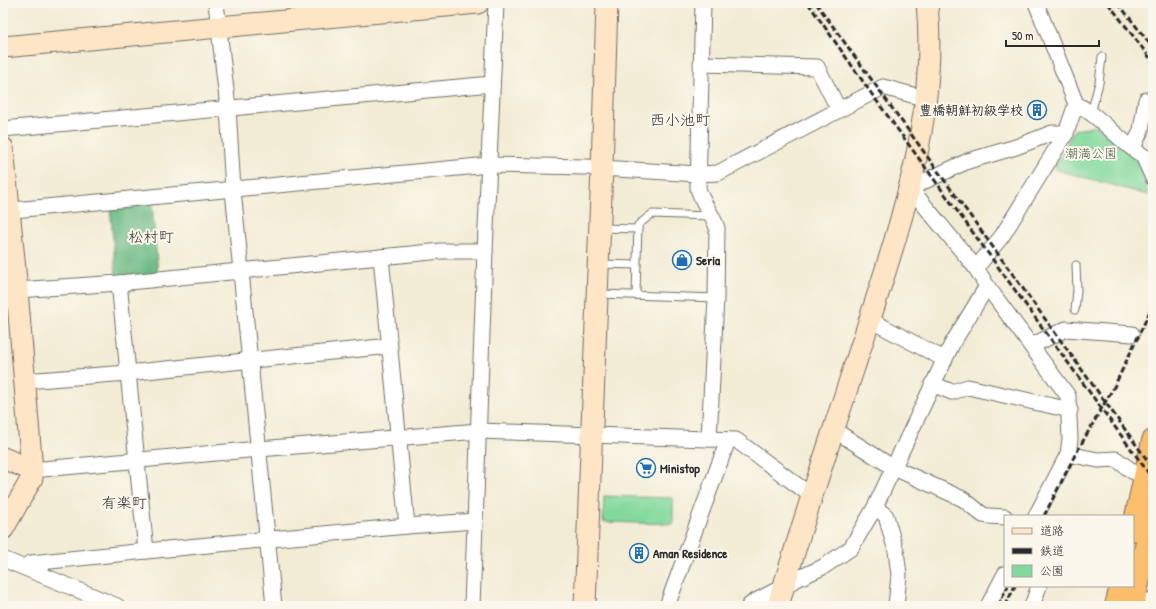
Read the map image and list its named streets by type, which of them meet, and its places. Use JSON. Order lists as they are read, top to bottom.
{
  "districts": ["西小池町", "松村町", "有楽町"],
  "parks": ["潮満公園"],
  "places": {
    "building": ["豊橋朝鮮初級学校", "Aman Residence"],
    "shop": ["Seria"],
    "supermarket": ["Ministop"]
  },
  "legend": ["道路", "鉄道", "公園"],
  "scale_bar": "50 m"
}
